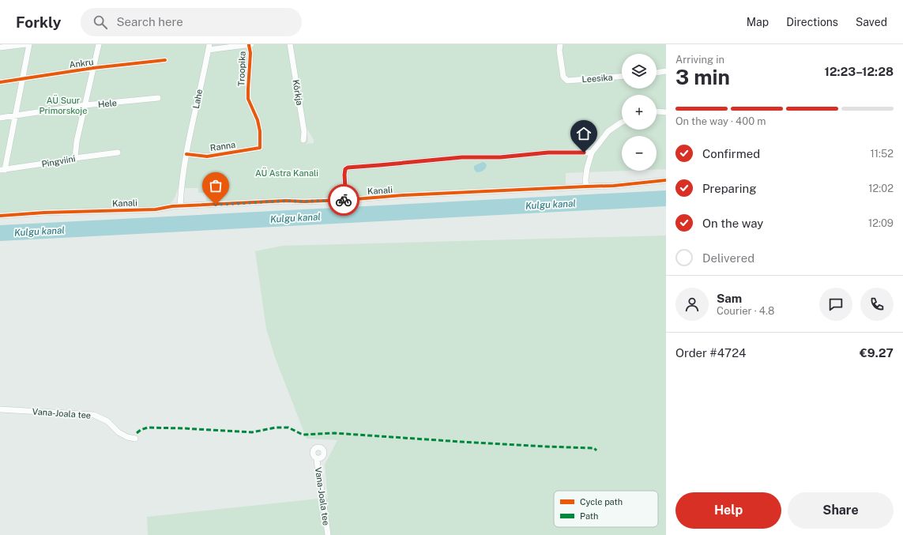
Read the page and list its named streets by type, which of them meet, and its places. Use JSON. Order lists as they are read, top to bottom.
{
  "streets": {
    "street": [
      "Ankru",
      "Troopika",
      "Leesika",
      "Kõrkja",
      "Lahe",
      "Hele",
      "Ranna",
      "Pingviini",
      "Kanali",
      "Vana-Joala tee"
    ]
  },
  "crossings": [
    ["Troopika", "Ranna"],
    ["Lahe", "Ranna"],
    ["Lahe", "Kanali"]
  ],
  "water": ["Kulgu kanal"],
  "parks": ["AÜ Suur Primorskoje", "AÜ Astra Kanali"],
  "legend": ["Cycle path", "Path"],
  "page": {
    "header": "Forkly",
    "search": "Search here",
    "nav": ["Map", "Directions", "Saved"],
    "heading": ["3 min", "Arriving in", "12:23–12:28"],
    "panel": [
      "Sam",
      "Courier · 4.8",
      "Order #4724",
      "€9.27"
    ],
    "map_buttons": ["+", "−"],
    "bar": "On the way · 400 m",
    "list": [
      ["Confirmed", "11:52"],
      ["Preparing", "12:02"],
      ["On the way", "12:09"],
      "Delivered"
    ],
    "buttons": ["Help", "Share"]
  }
}
